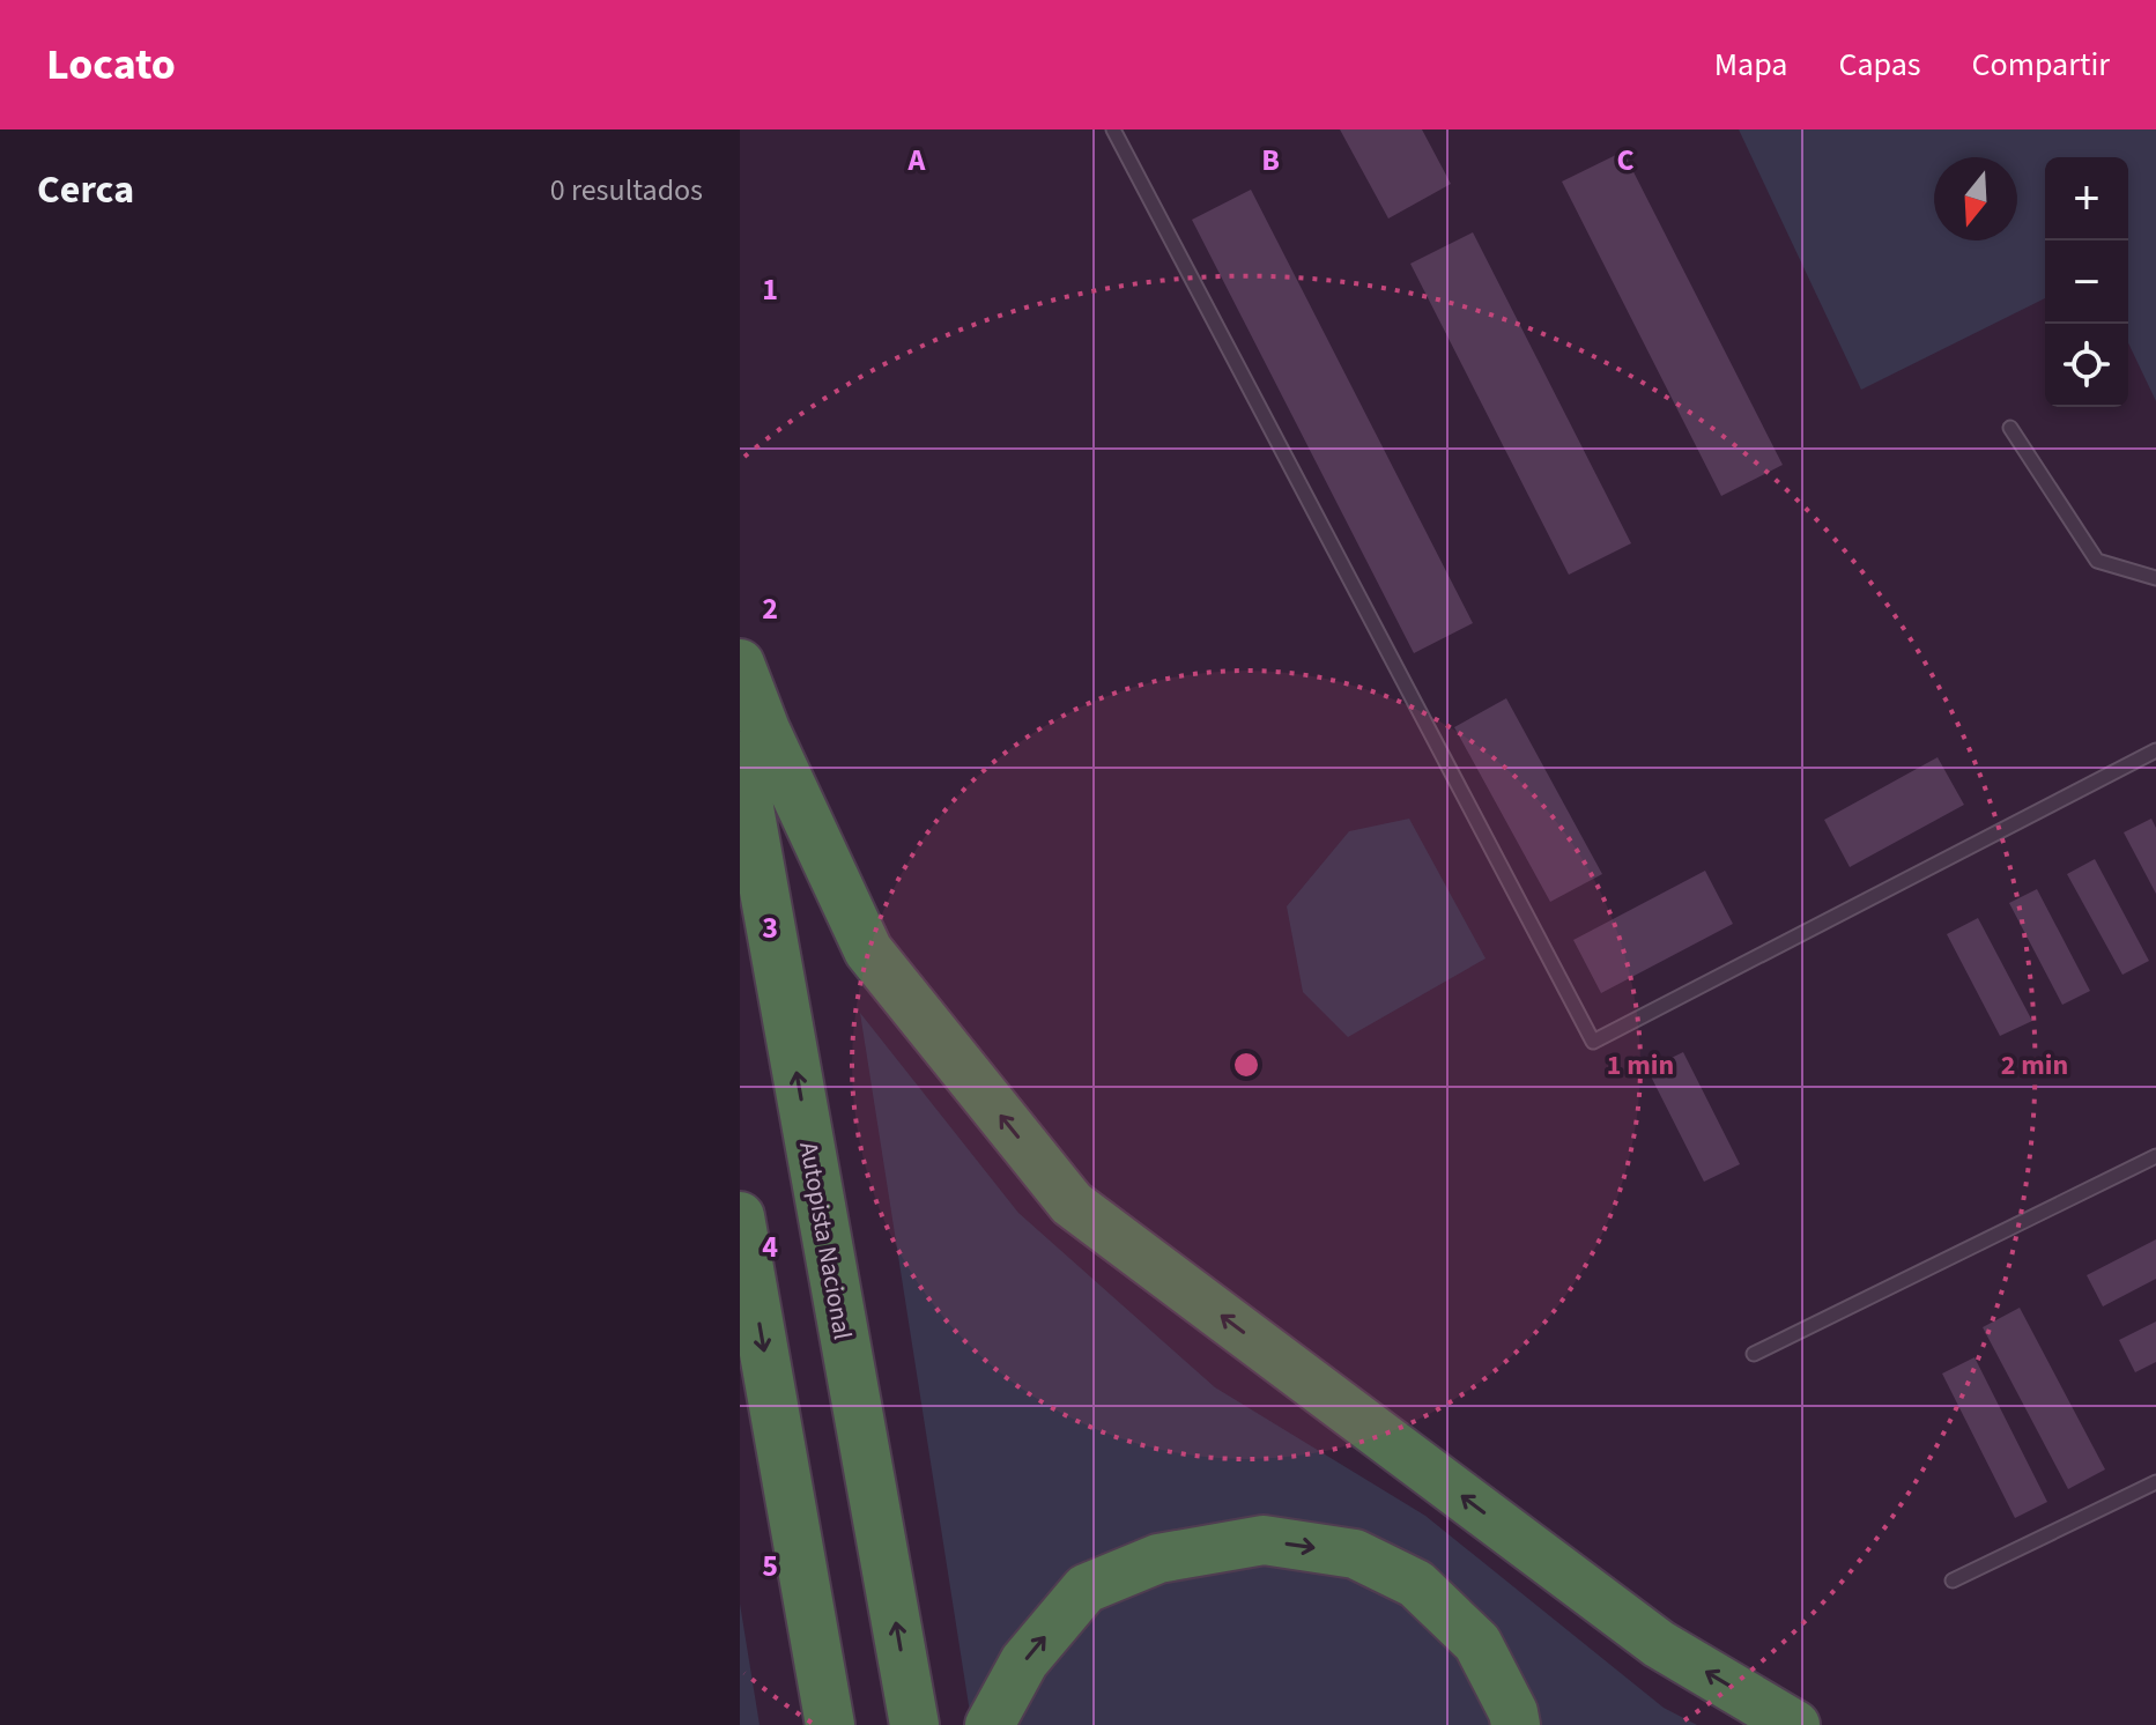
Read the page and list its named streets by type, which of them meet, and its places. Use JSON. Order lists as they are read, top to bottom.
{
  "streets": {
    "highway": ["Autopista Nacional"]
  },
  "north": "bottom",
  "page": {
    "header": "Locato",
    "nav": ["Mapa", "Capas", "Compartir"],
    "heading": ["Cerca", "0 resultados"],
    "map_buttons": ["+", "−"]
  },
  "grid": {
    "columns": ["A", "B", "C"],
    "rows": [
      "1",
      "2",
      "3",
      "4",
      "5"
    ]
  },
  "rings": ["1 min", "2 min"]
}
